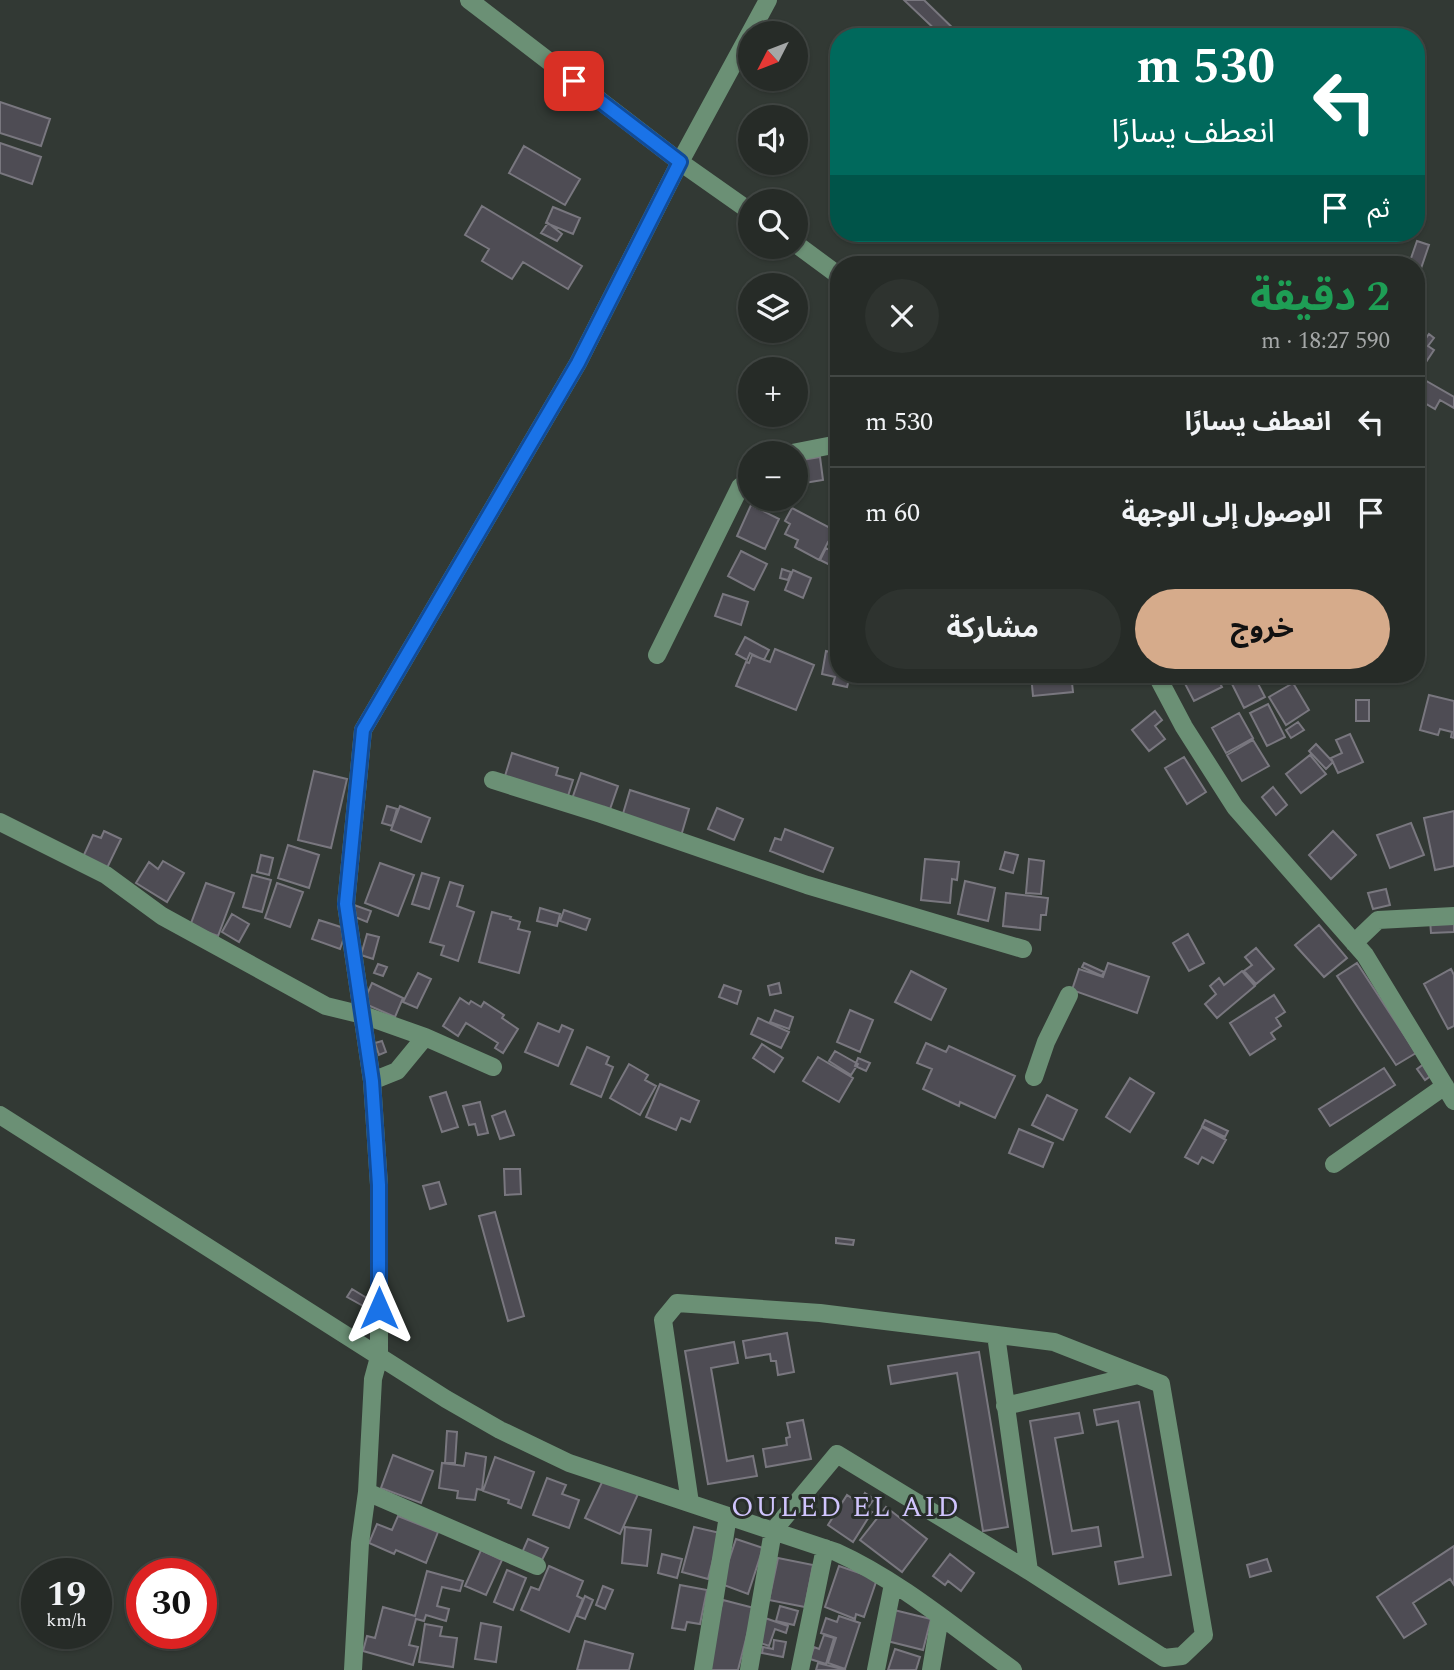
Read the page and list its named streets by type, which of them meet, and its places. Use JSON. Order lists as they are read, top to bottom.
{
  "districts": ["OULED EL AID"],
  "north": "bottom left",
  "page": {
    "map_buttons": ["+", "−"],
    "turn": ["530 m", "انعطف يسارًا"],
    "then": "ثم",
    "heading": ["2 دقيقة", "590 m · 18:27"],
    "list": [
      {
        "name": "انعطف يسارًا",
        "value": "530 m"
      },
      {
        "name": "الوصول إلى الوجهة",
        "value": "60 m"
      }
    ],
    "buttons": ["خروج", "مشاركة"],
    "speed": "19 km/h",
    "limit": "30"
  }
}
